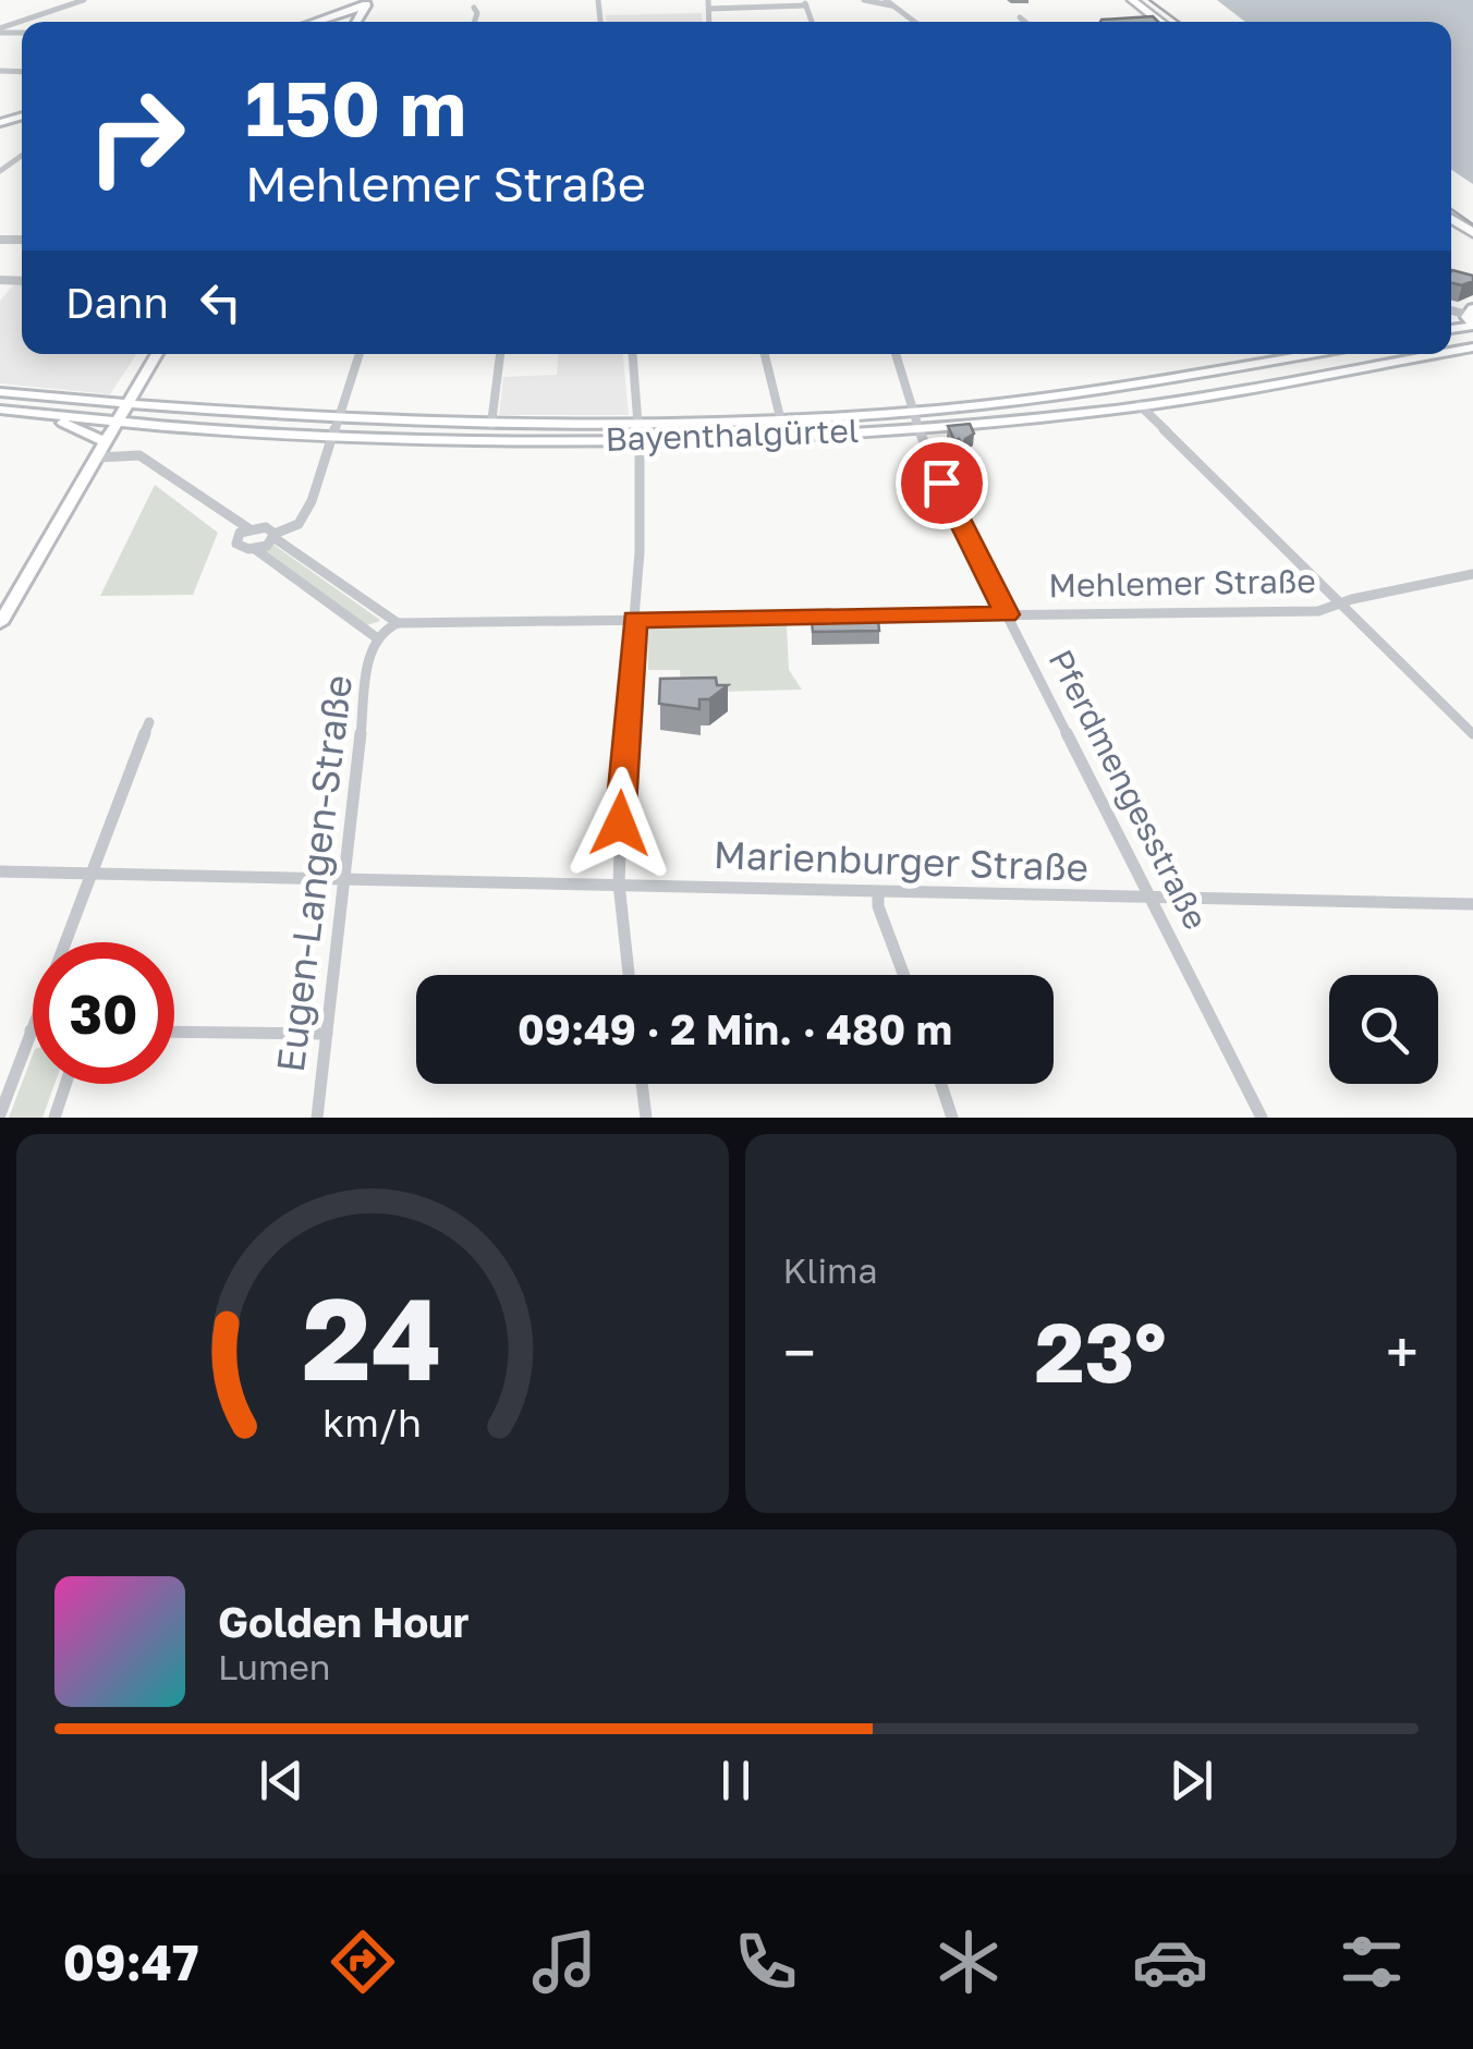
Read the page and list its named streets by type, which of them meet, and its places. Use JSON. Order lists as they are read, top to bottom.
{
  "streets": {
    "main road": ["Bayenthalgürtel"],
    "street": [
      "Mehlemer Straße",
      "Pferdmengesstraße",
      "Marienburger Straße",
      "Eugen-Langen-Straße"
    ]
  },
  "crossings": [
    ["Bayenthalgürtel", "Pferdmengesstraße"],
    ["Mehlemer Straße", "Pferdmengesstraße"],
    ["Pferdmengesstraße", "Marienburger Straße"],
    ["Marienburger Straße", "Eugen-Langen-Straße"]
  ],
  "page": {
    "turn": ["150 m", "Mehlemer Straße"],
    "then": "Dann",
    "limit": "30",
    "trip": "09:49 · 2 Min. · 480 m",
    "tile": "Klima",
    "heat": ["−", "23°", "+"],
    "song": ["Golden Hour", "Lumen"],
    "tabs": "09:47",
    "gauge": ["24", "km/h"]
  }
}
